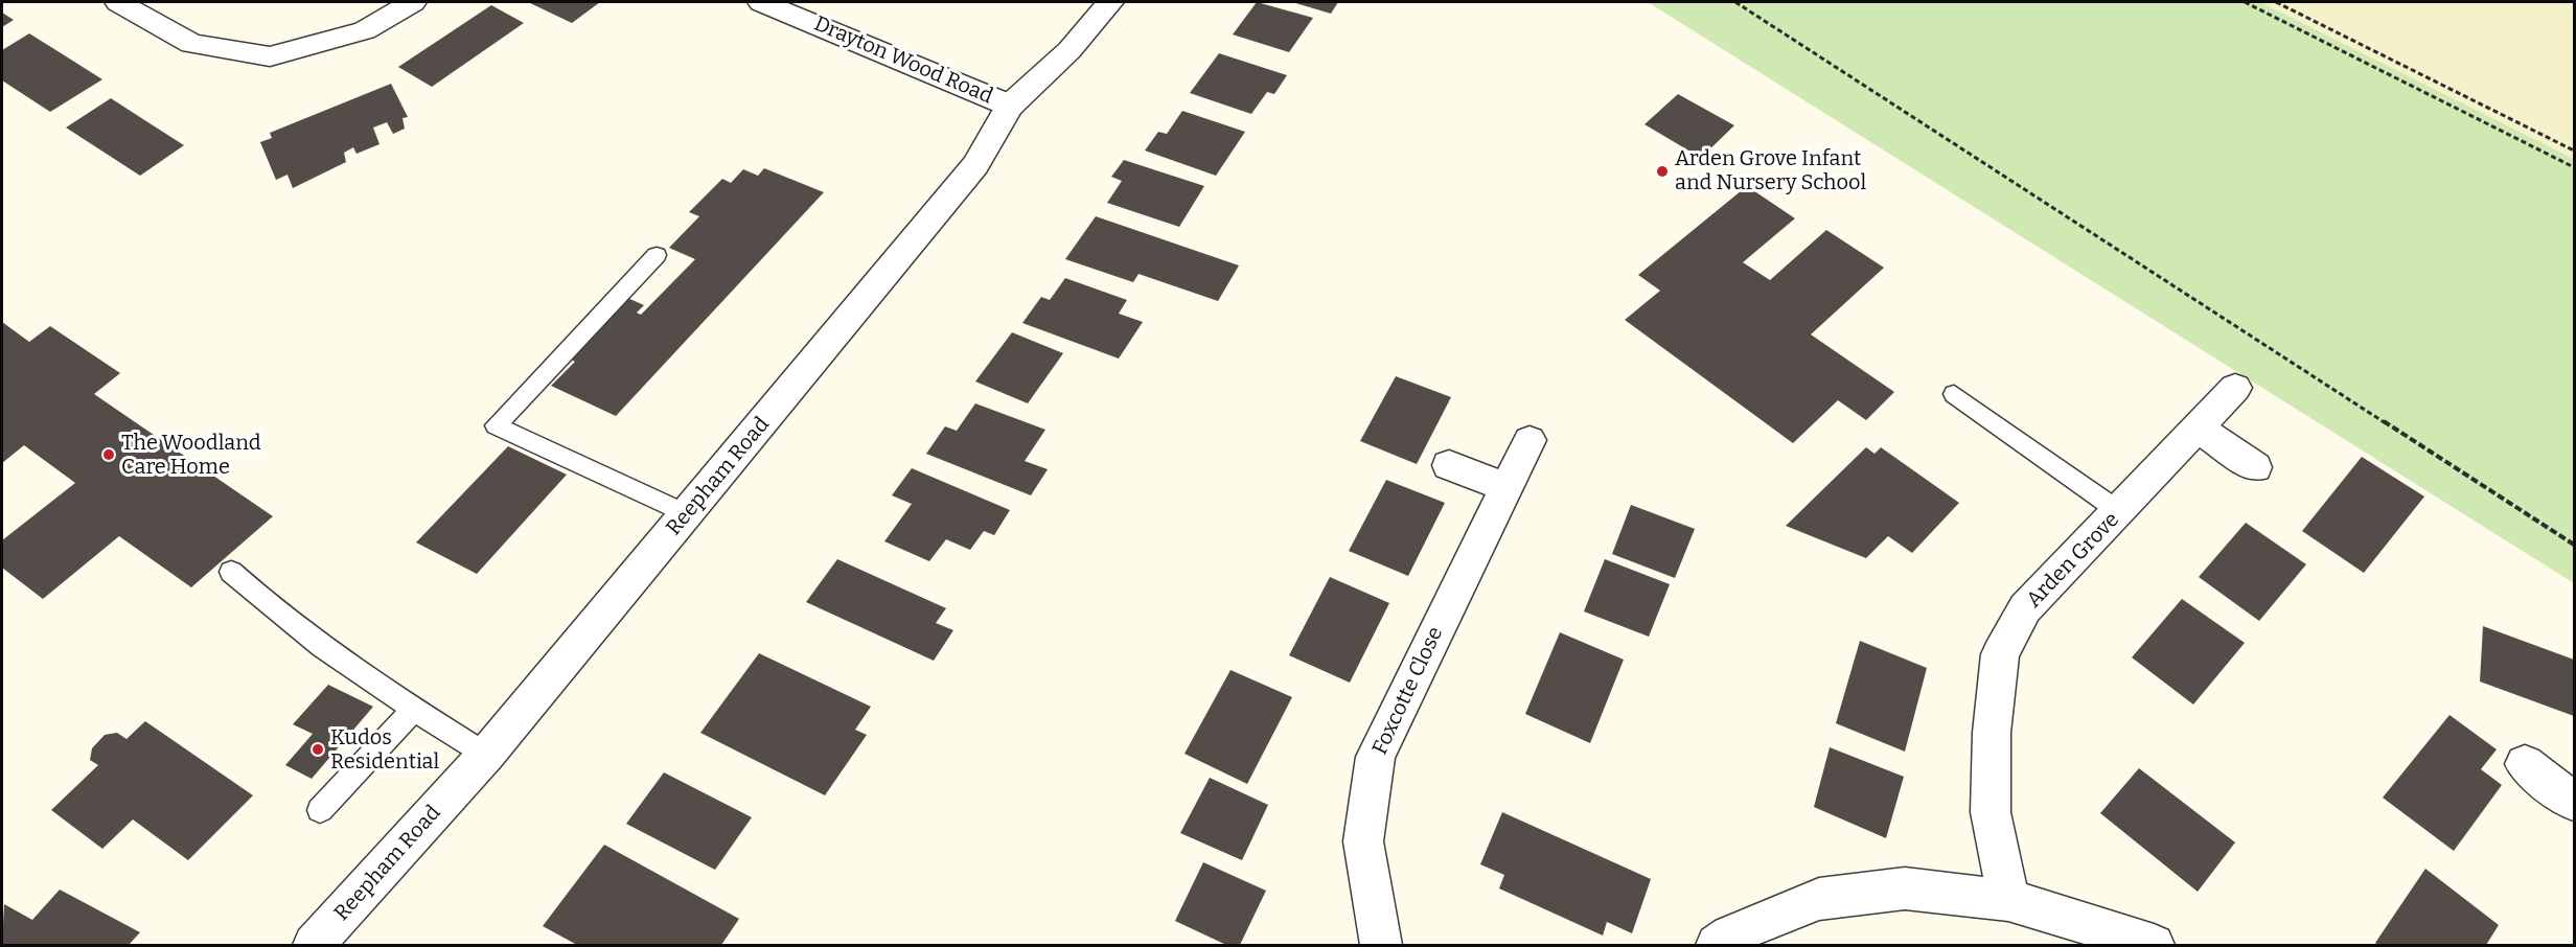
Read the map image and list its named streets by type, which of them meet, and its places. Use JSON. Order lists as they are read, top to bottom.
{
  "streets": {
    "street": [
      "Drayton Wood Road",
      "Reepham Road",
      "Arden Grove",
      "Foxcotte Close"
    ]
  },
  "crossings": [
    ["Drayton Wood Road", "Reepham Road"]
  ],
  "places": ["Arden Grove Infant and Nursery School", "The Woodland Care Home", "Kudos Residential"]
}
